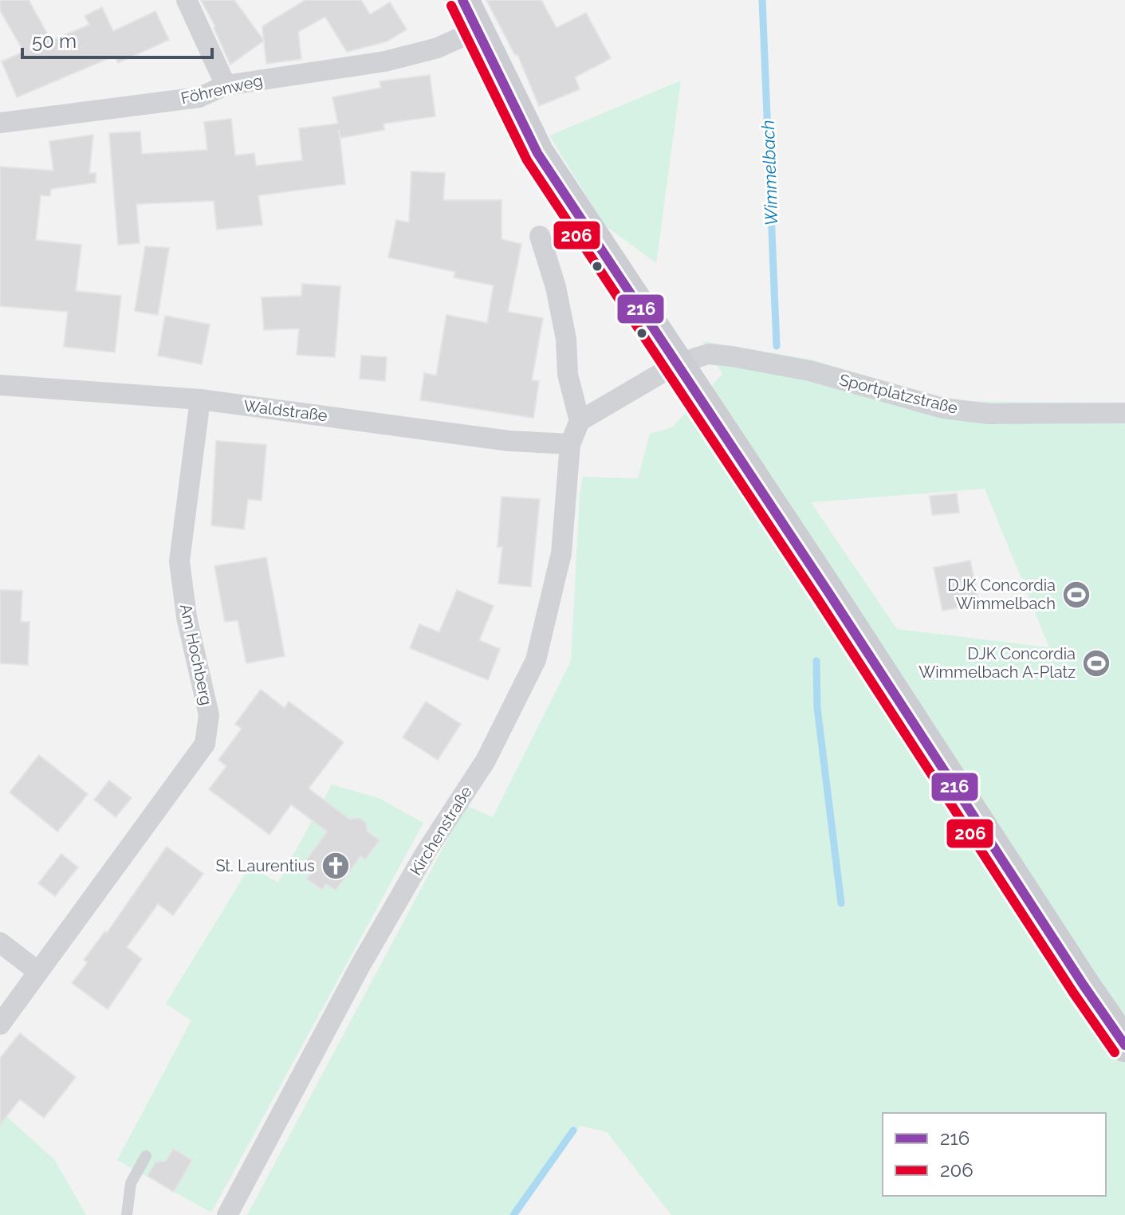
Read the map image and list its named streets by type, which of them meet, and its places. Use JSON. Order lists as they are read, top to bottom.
{
  "streets": {
    "street": [
      "Föhrenweg",
      "Sportplatzstraße",
      "Waldstraße",
      "Am Hochberg",
      "Kirchenstraße"
    ]
  },
  "crossings": [
    ["Waldstraße", "Am Hochberg"],
    ["Waldstraße", "Kirchenstraße"]
  ],
  "water": ["Wimmelbach"],
  "places": {
    "sports": ["DJK Concordia Wimmelbach", "DJK Concordia Wimmelbach A-Platz"],
    "church": ["St. Laurentius"]
  },
  "lines": ["transit line 216", "transit line 206"],
  "legend": ["216", "206"],
  "scale_bar": "50 m"
}
